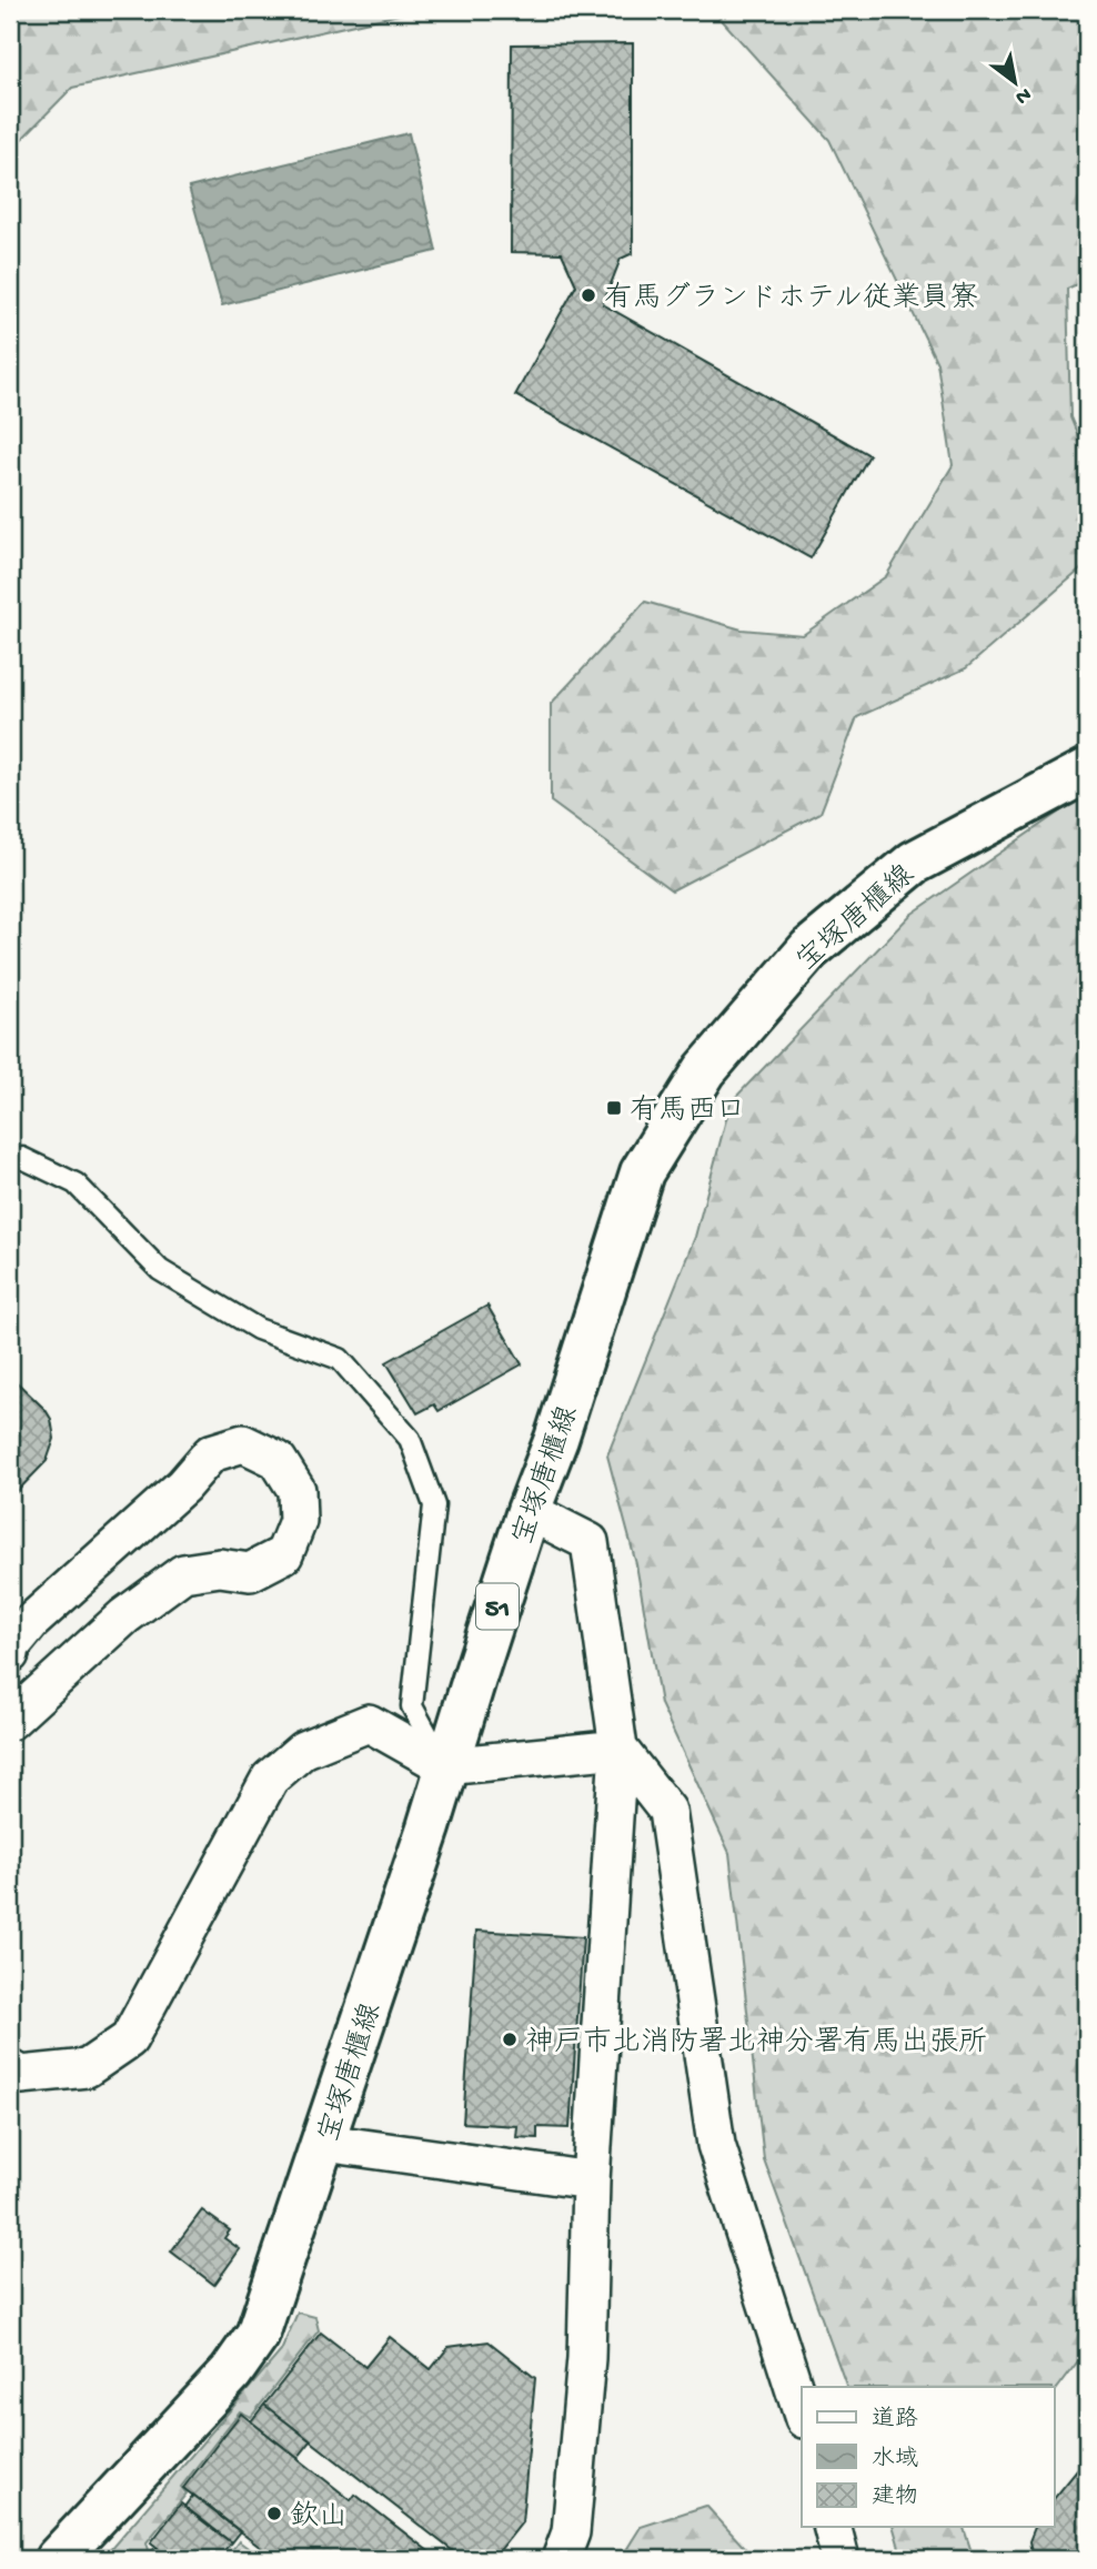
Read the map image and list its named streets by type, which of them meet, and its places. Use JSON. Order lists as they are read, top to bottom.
{
  "streets": {
    "main road": ["宝塚唐櫃線", "51"]
  },
  "places": {
    "other": ["有馬グランドホテル従業員寮", "神戸市北消防署北神分署有馬出張所", "欽山"],
    "transit": ["有馬西口"]
  },
  "legend": ["道路", "水域", "建物"],
  "north": "bottom right"
}
